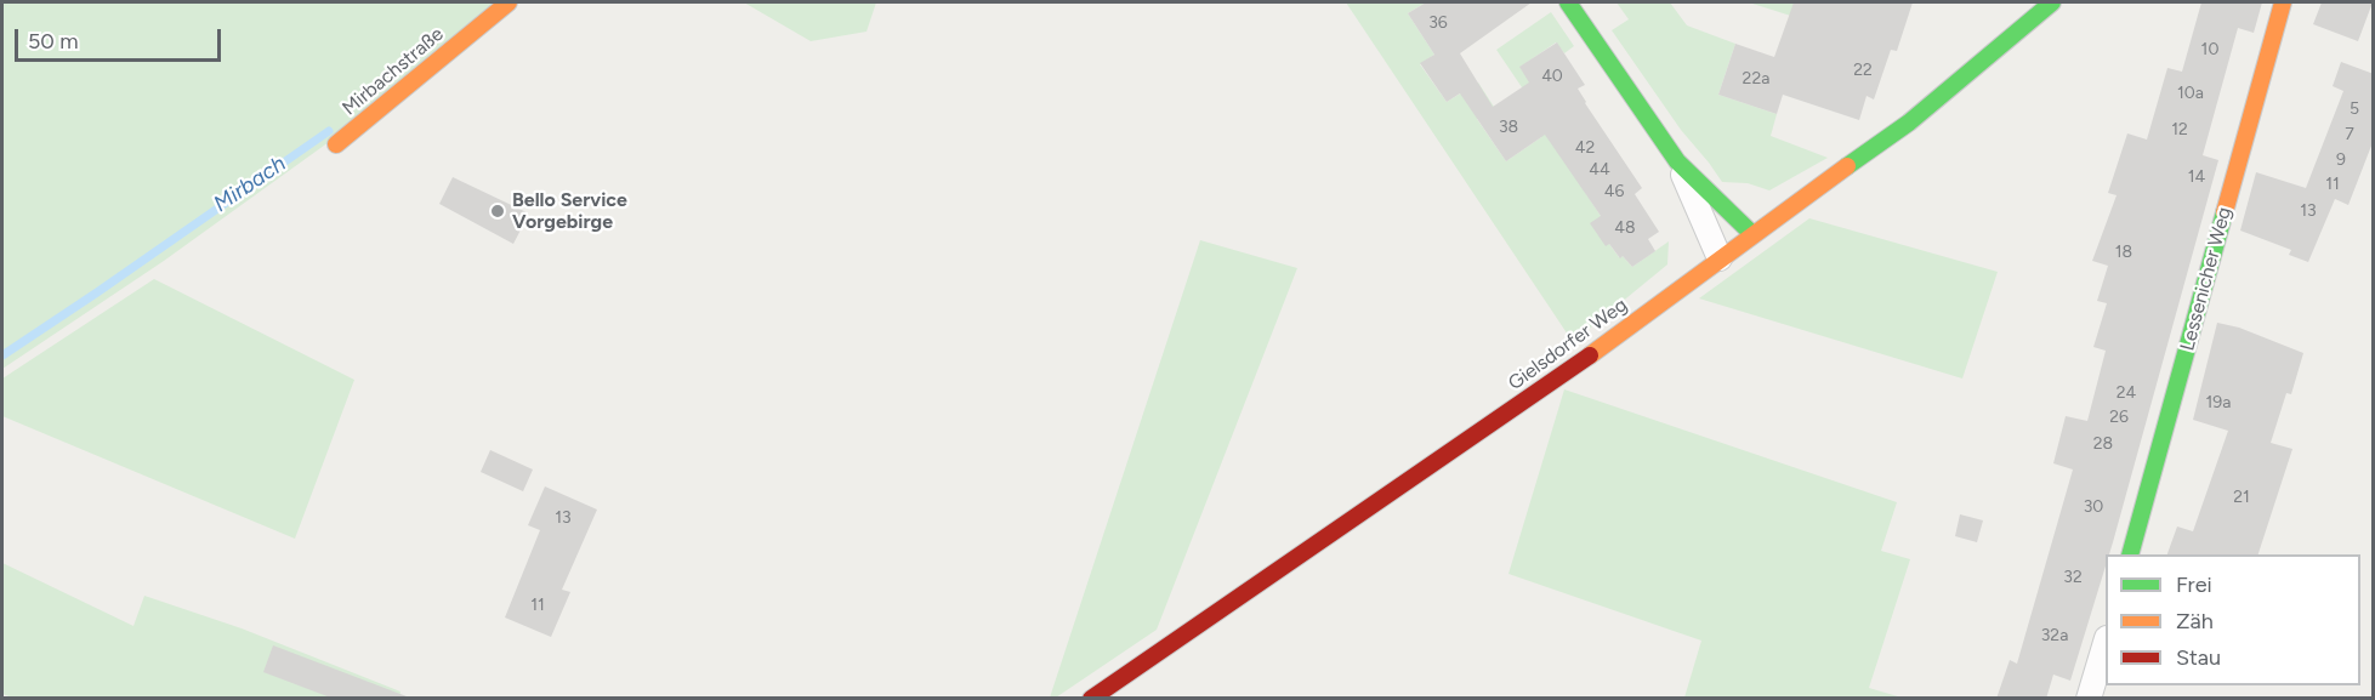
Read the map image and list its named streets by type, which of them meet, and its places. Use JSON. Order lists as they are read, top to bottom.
{
  "streets": {
    "street": ["Mirbachstraße", "Lessenicher Weg", "Gielsdorfer Weg"]
  },
  "water": ["Mirbach"],
  "places": ["Bello Service Vorgebirge"],
  "house_numbers": [
    "36",
    "10",
    "22",
    "40",
    "22a",
    "10a",
    "5",
    "38",
    "12",
    "7",
    "42",
    "9",
    "44",
    "14",
    "11",
    "46",
    "13",
    "48",
    "18",
    "24",
    "19a",
    "26",
    "28",
    "21",
    "30",
    "13",
    "32",
    "11",
    "32a"
  ],
  "legend": ["Frei", "Zäh", "Stau"],
  "scale_bar": "50 m"
}
